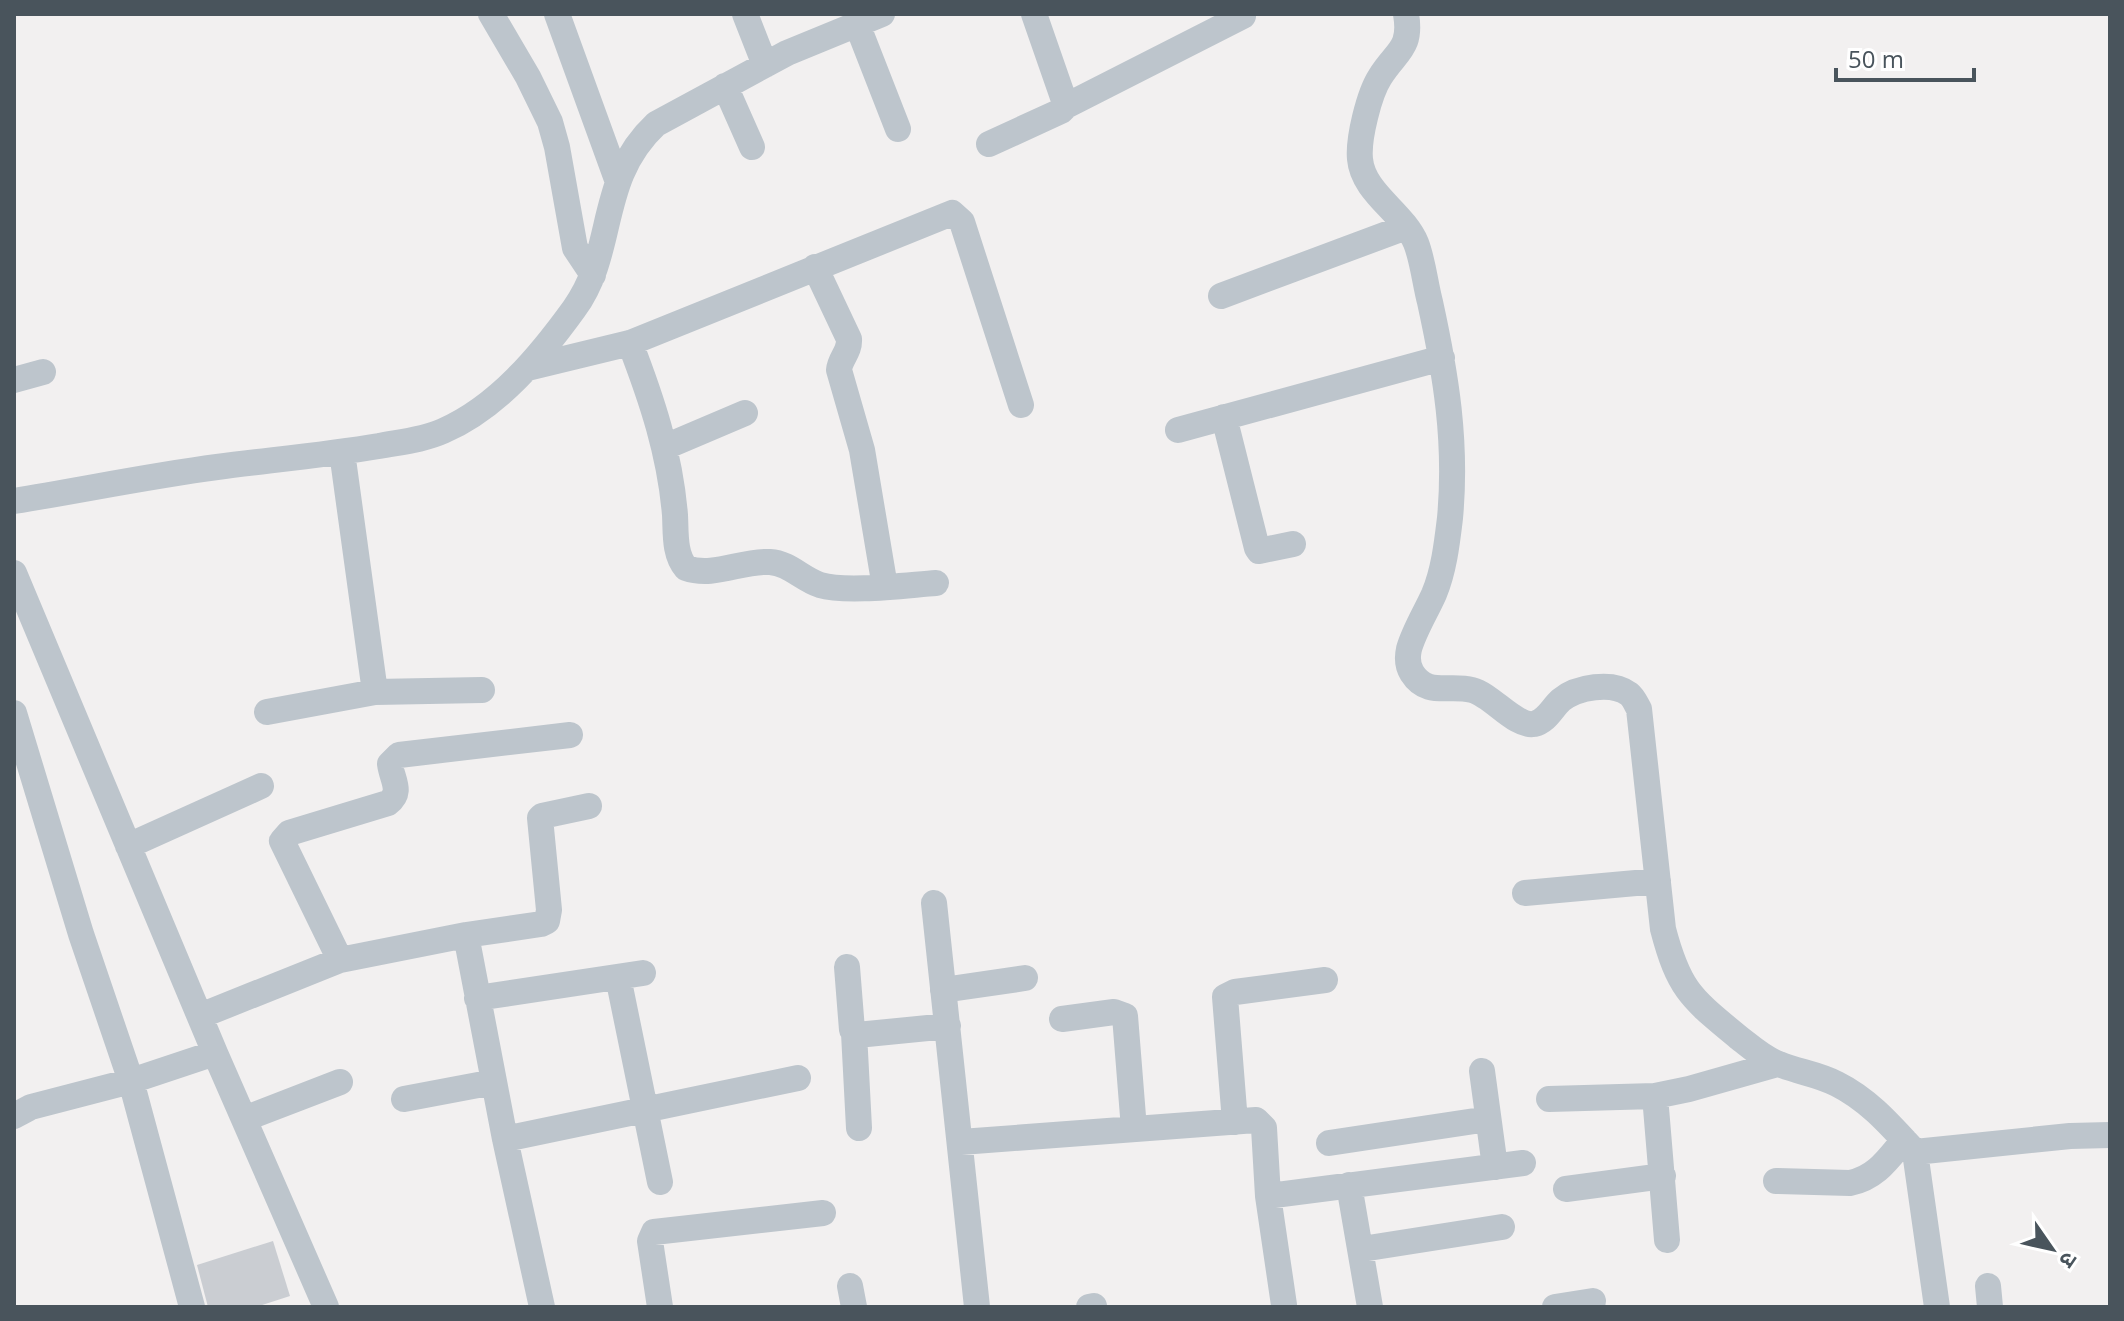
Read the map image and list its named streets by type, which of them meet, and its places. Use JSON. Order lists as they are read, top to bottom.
{
  "scale_bar": "50 m",
  "north": "bottom right"
}
